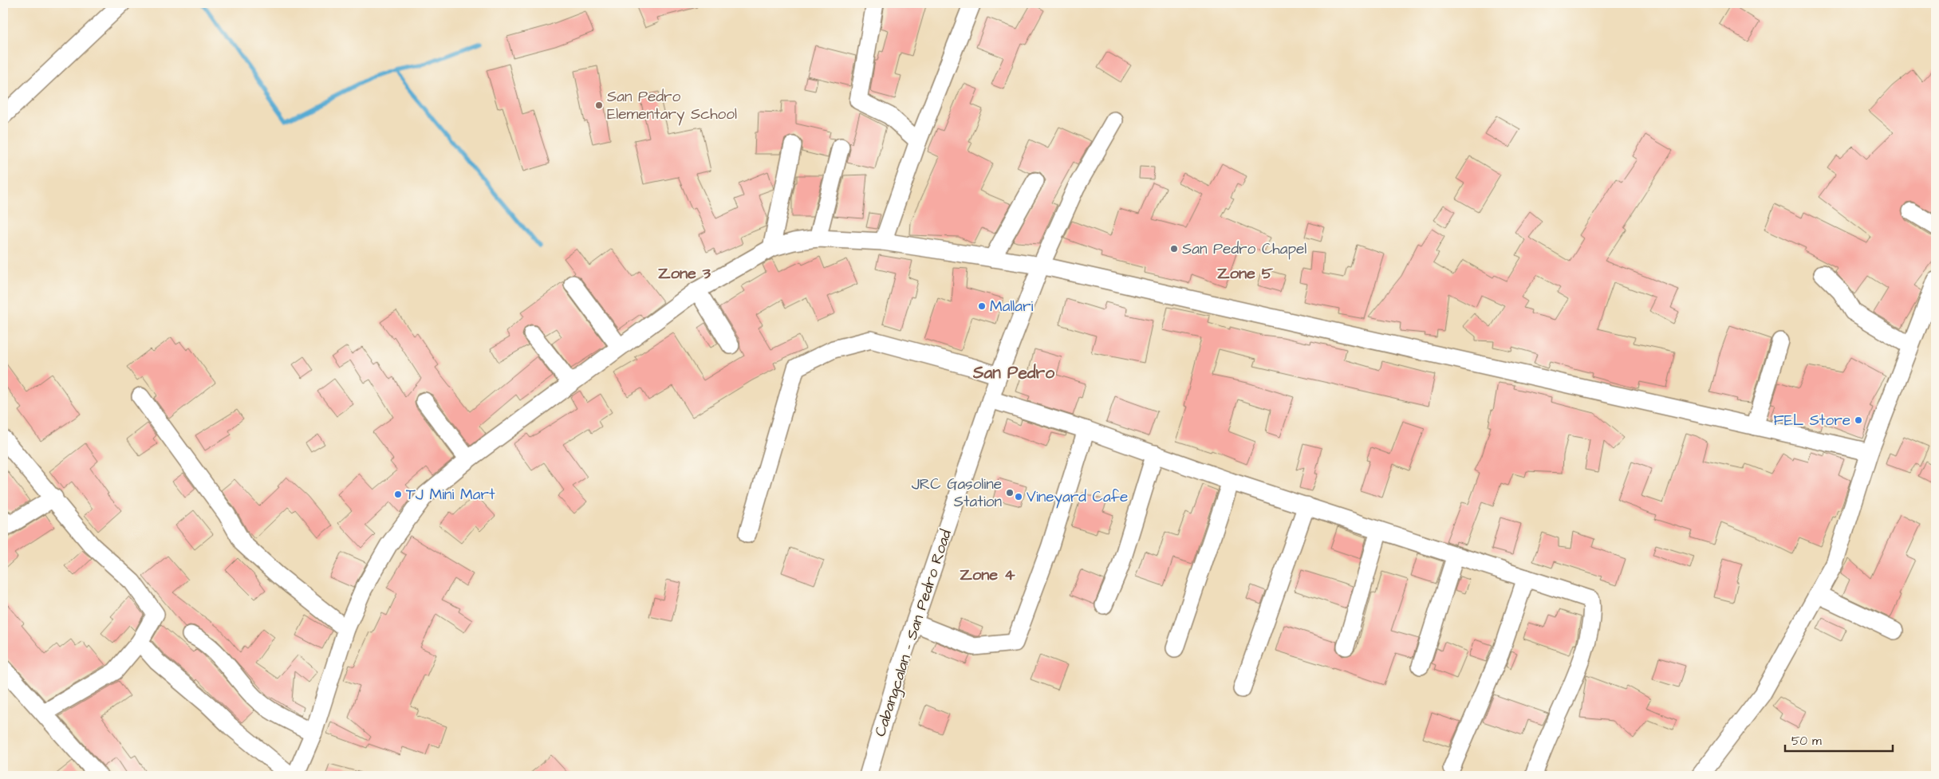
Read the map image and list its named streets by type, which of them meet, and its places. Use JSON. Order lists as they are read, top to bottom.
{
  "streets": {
    "street": ["Cabangcalan - San Pedro Road"]
  },
  "districts": [
    "Zone 3",
    "Zone 5",
    "San Pedro",
    "Zone 4"
  ],
  "places": [
    "San Pedro Elementary School",
    "San Pedro Chapel",
    "Mallari",
    "FEL Store",
    "JRC Gasoline Station",
    "TJ Mini Mart",
    "Vineyard Cafe"
  ],
  "scale_bar": "50 m"
}
